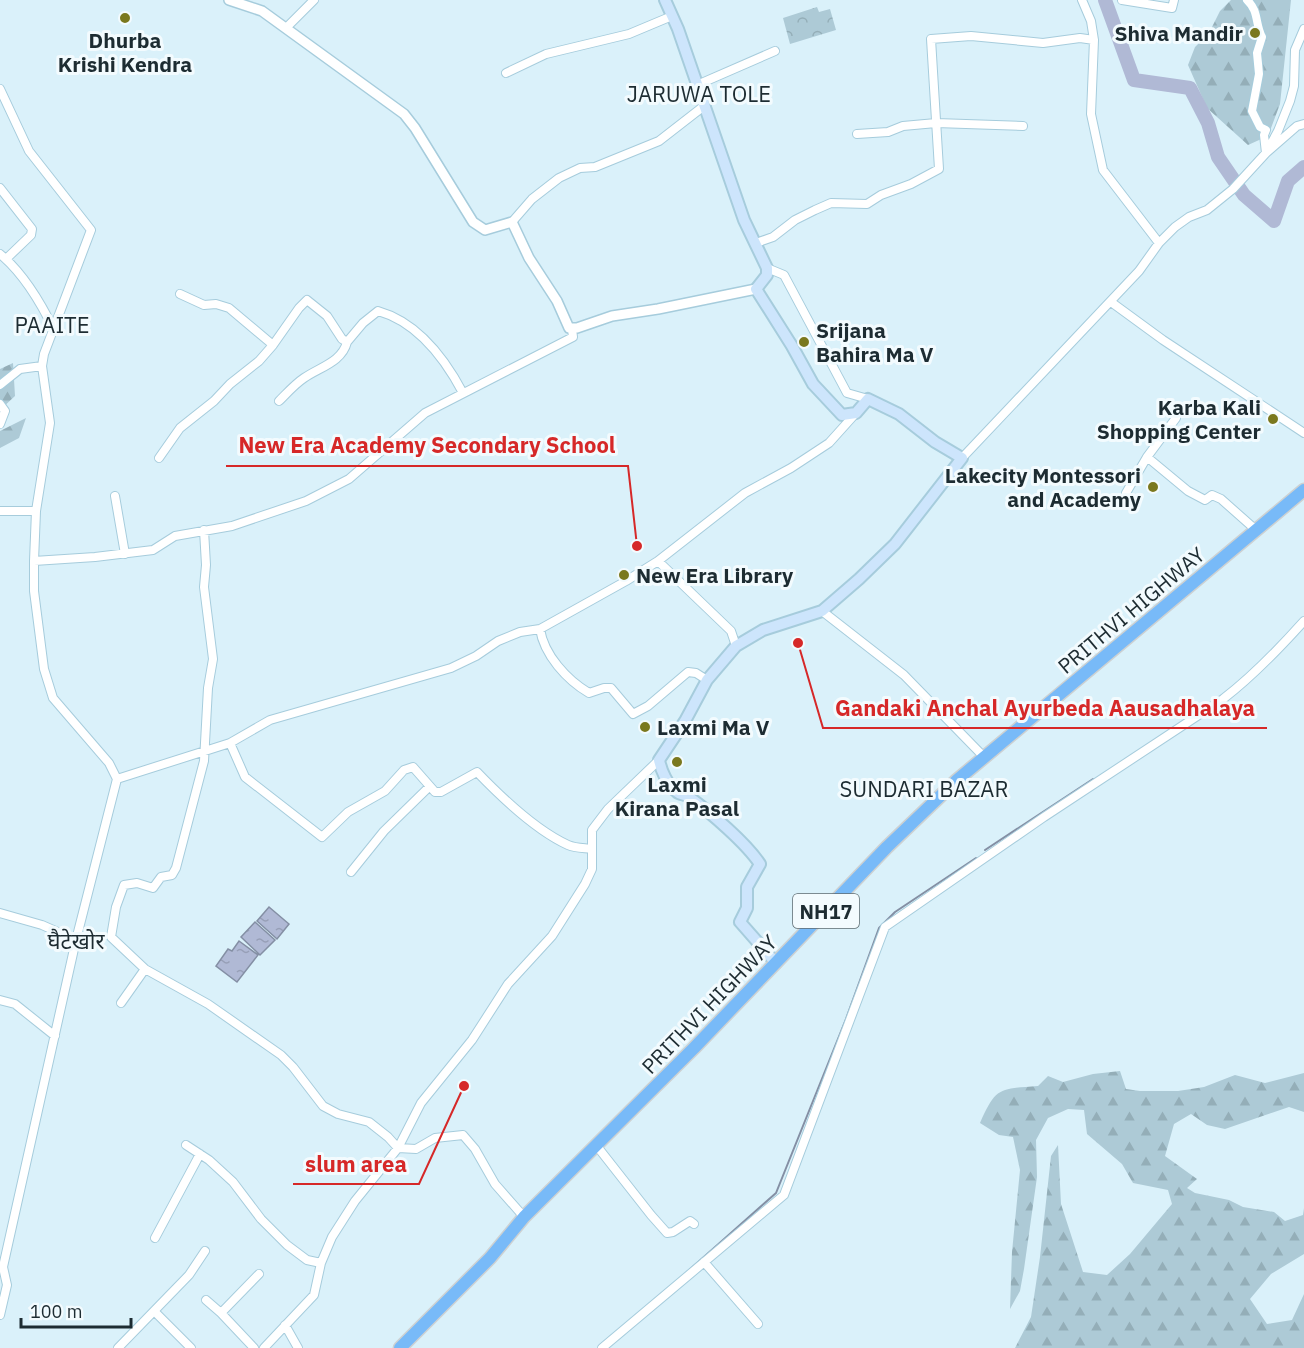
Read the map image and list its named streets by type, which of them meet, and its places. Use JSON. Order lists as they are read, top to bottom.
{
  "streets": {
    "highway": ["PRITHVI HIGHWAY", "NH17"]
  },
  "districts": [
    "JARUWA TOLE",
    "PAAITE",
    "SUNDARI BAZAR",
    "घैटेखोर"
  ],
  "places": [
    "Dhurba Krishi Kendra",
    "Shiva Mandir",
    "Srijana Bahira Ma V",
    "Karba Kali Shopping Center",
    "Lakecity Montessori and Academy",
    "New Era Academy Secondary School",
    "New Era Library",
    "Gandaki Anchal Ayurbeda Aausadhalaya",
    "Laxmi Ma V",
    "Laxmi Kirana Pasal",
    "slum area"
  ],
  "scale_bar": "100 m"
}
